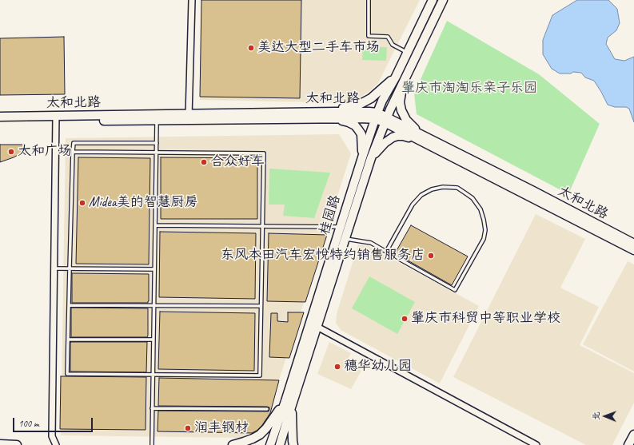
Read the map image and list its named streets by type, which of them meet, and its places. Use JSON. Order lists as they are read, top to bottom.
{
  "streets": {
    "main road": ["太和北路", "桂园路"]
  },
  "crossings": [
    ["太和北路", "桂园路"]
  ],
  "parks": ["肇庆市淘淘乐亲子乐园"],
  "places": [
    "美达大型二手车市场",
    "太和广场",
    "合众好车",
    "Midea美的智慧厨房",
    "东风本田汽车宏悦特约销售服务店",
    "肇庆市科贸中等职业学校",
    "穗华幼儿园",
    "润丰钢材"
  ],
  "scale_bar": "100 m",
  "north": "left"
}
